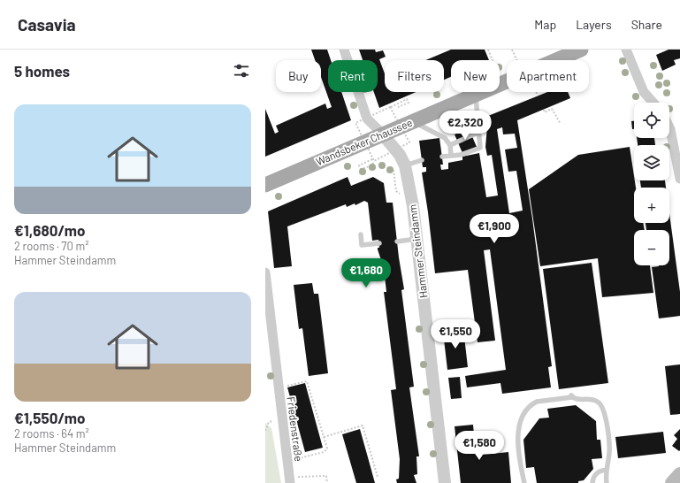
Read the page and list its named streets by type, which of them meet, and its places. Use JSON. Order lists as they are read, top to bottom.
{
  "streets": {
    "main road": ["Wandsbeker Chaussee"],
    "street": ["Hammer Steindamm", "Friedenstraße"]
  },
  "crossings": [
    ["Wandsbeker Chaussee", "Hammer Steindamm"]
  ],
  "page": {
    "header": "Casavia",
    "nav": ["Map", "Layers", "Share"],
    "heading": "5 homes",
    "chip": [
      "Buy",
      "Rent",
      "Filters",
      "New",
      "Apartment"
    ],
    "list": [
      {
        "name": "€1,680/mo",
        "note": "2 rooms · 70 m² · Hammer Steindamm"
      },
      {
        "name": "€1,550/mo",
        "note": "2 rooms · 64 m² · Hammer Steindamm"
      }
    ],
    "map_buttons": ["+", "−"],
    "price": [
      "€2,320",
      "€1,900",
      "€1,680",
      "€1,550",
      "€1,580"
    ]
  }
}
